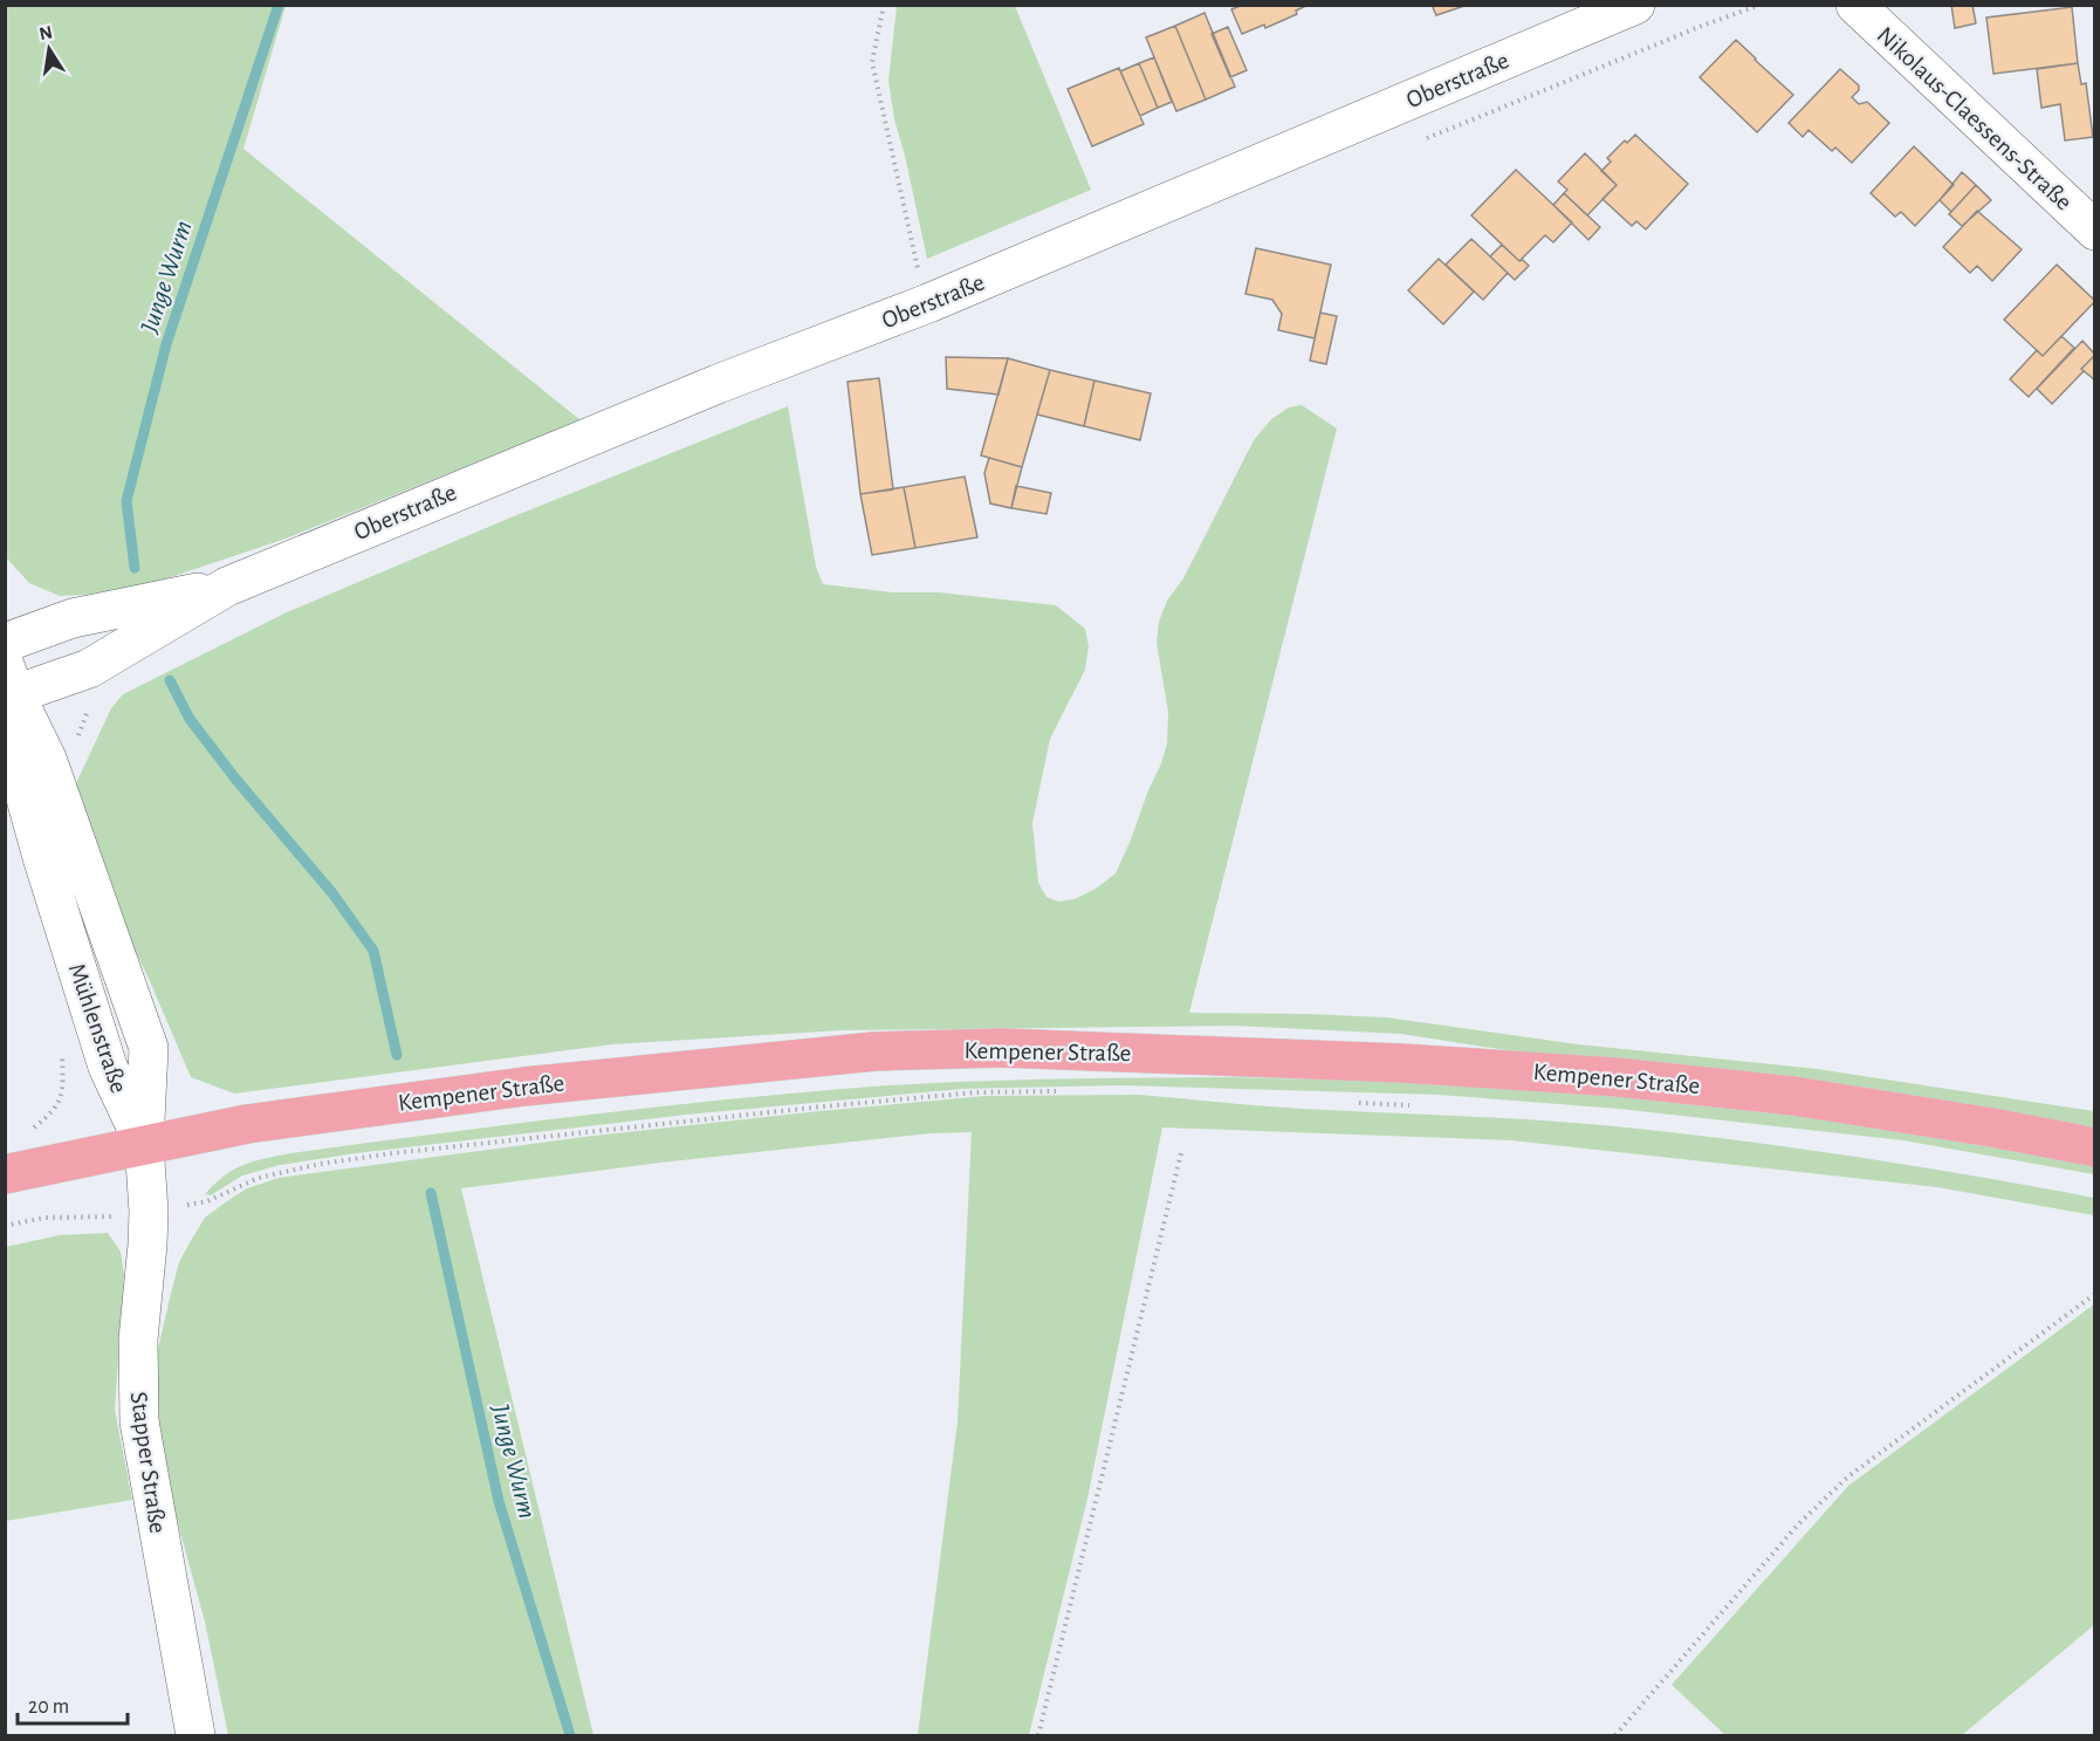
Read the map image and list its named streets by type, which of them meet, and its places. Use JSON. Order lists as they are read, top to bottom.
{
  "streets": {
    "main road": ["Kempener Straße"],
    "street": [
      "Oberstraße",
      "Nikolaus-Claessens-Straße",
      "Mühlenstraße",
      "Stapper Straße"
    ]
  },
  "crossings": [
    ["Oberstraße", "Mühlenstraße"],
    ["Mühlenstraße", "Kempener Straße"],
    ["Mühlenstraße", "Stapper Straße"],
    ["Kempener Straße", "Stapper Straße"]
  ],
  "water": ["Junge Wurm"],
  "scale_bar": "20 m",
  "north": "top"
}
